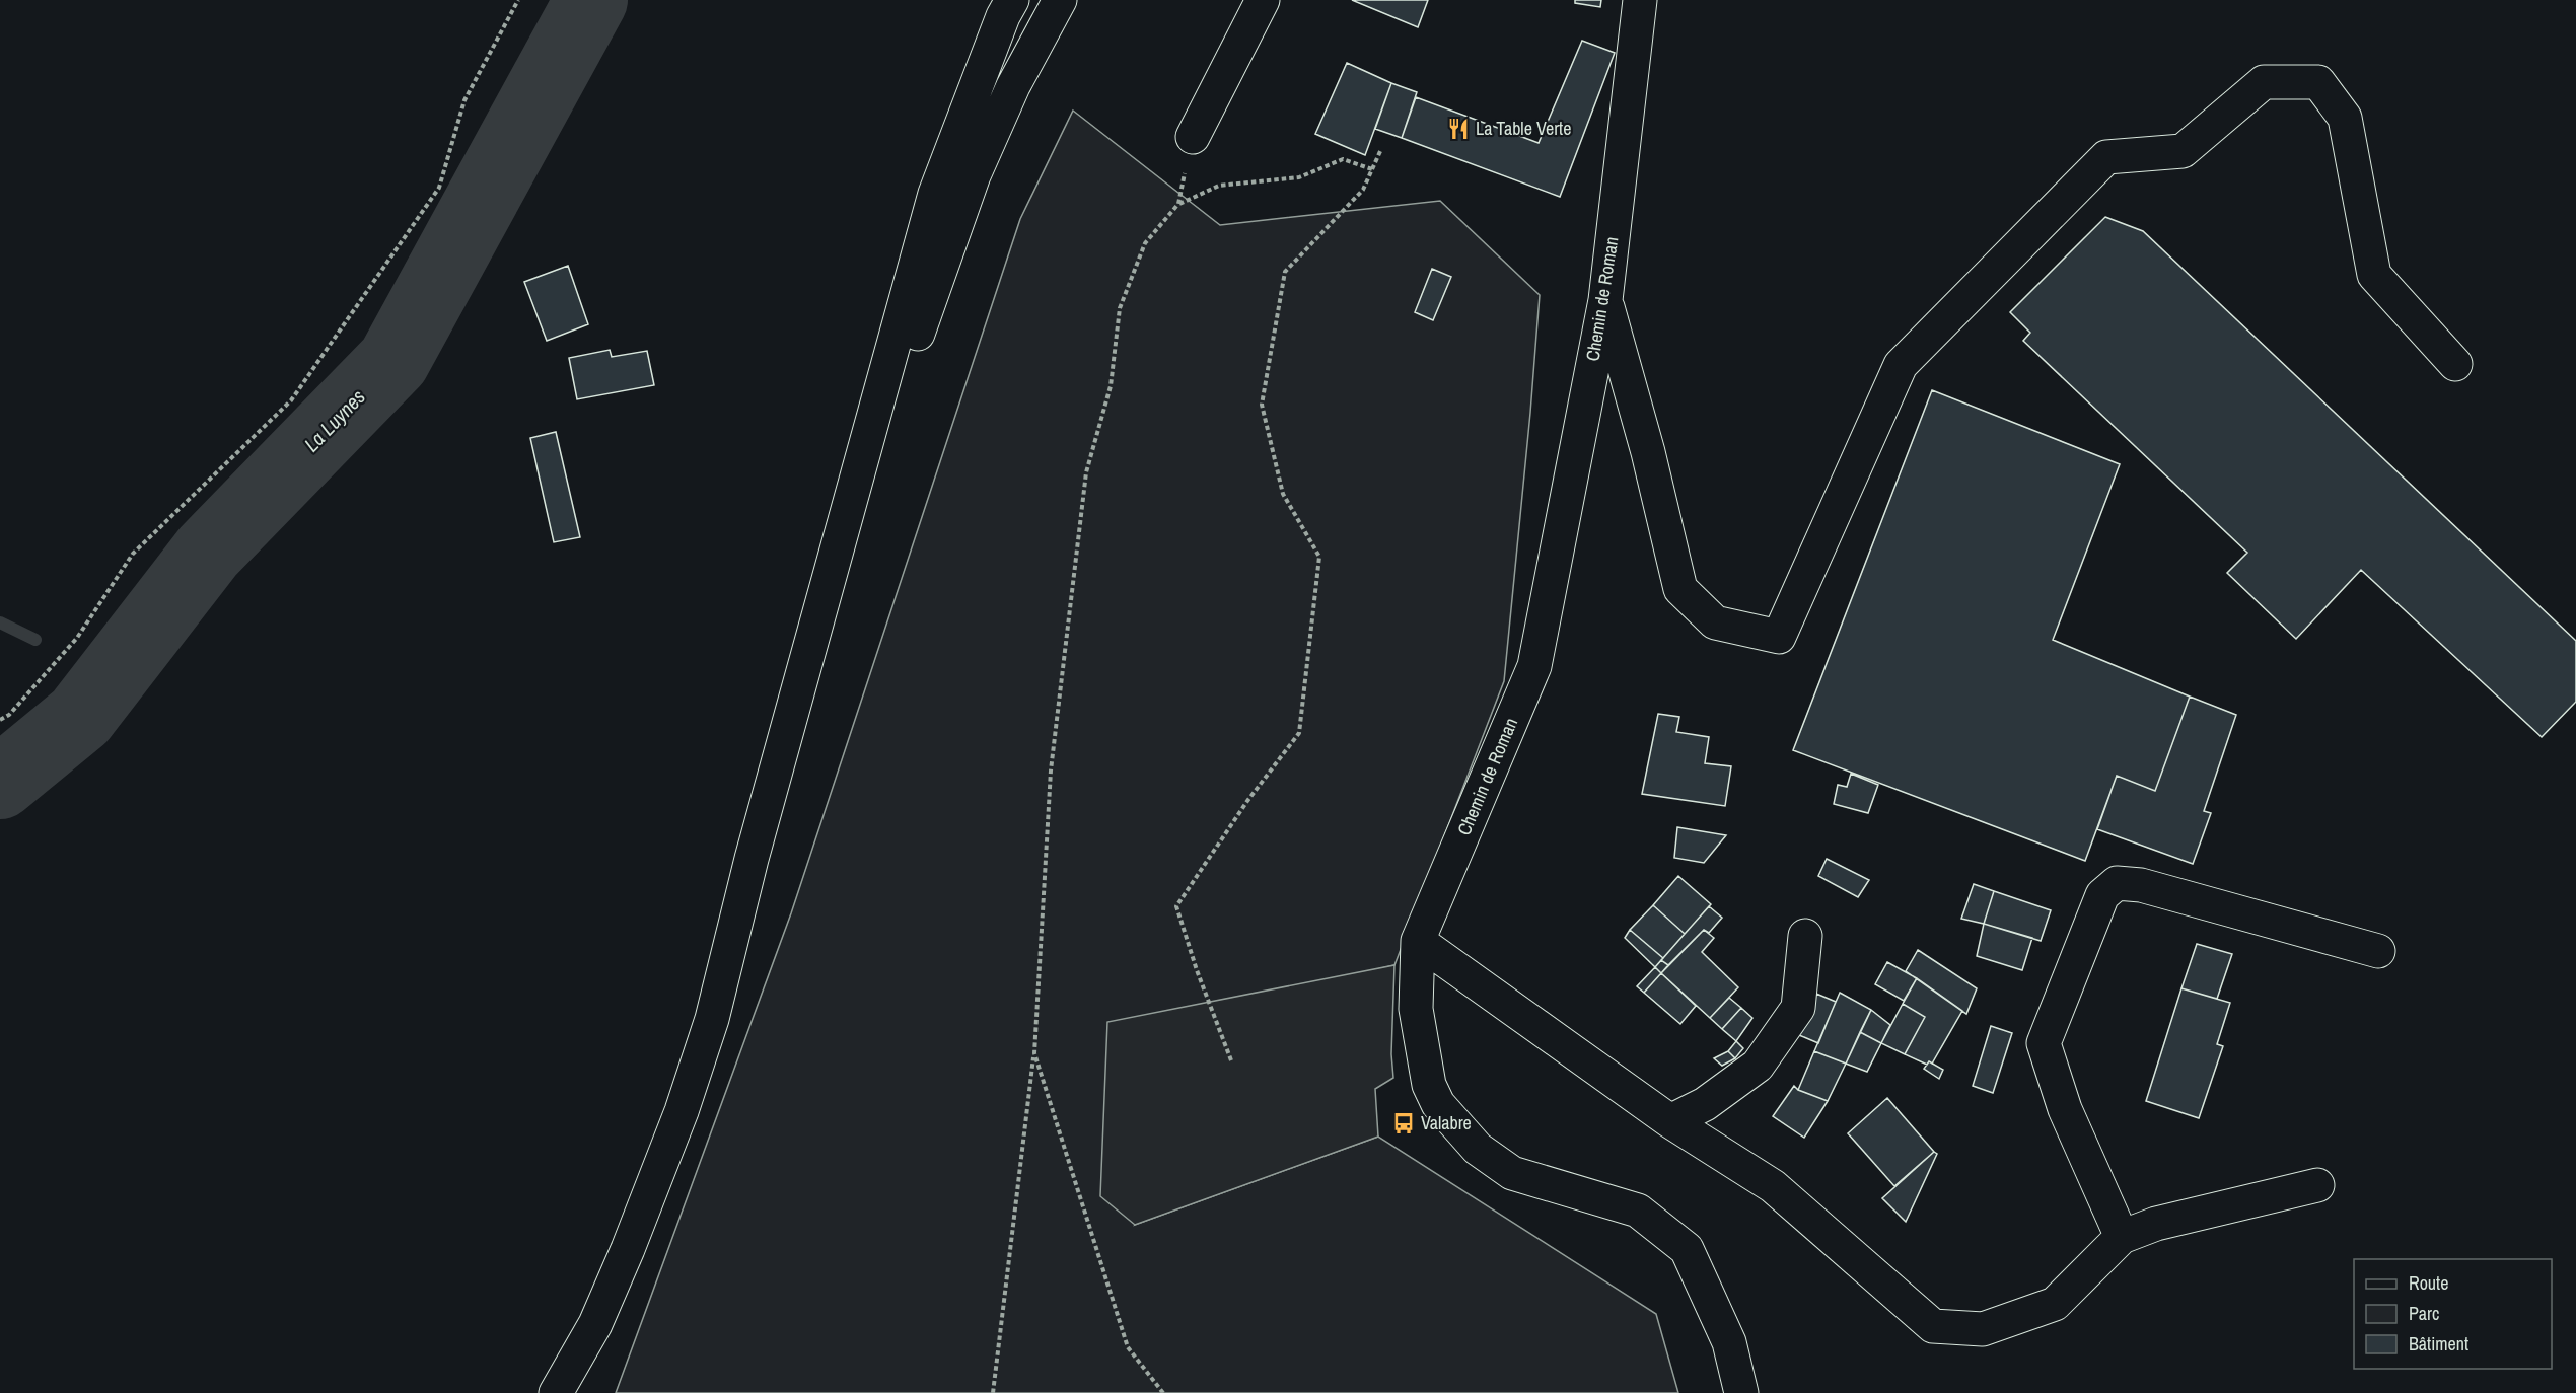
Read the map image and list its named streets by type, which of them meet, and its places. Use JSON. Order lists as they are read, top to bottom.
{
  "streets": {
    "street": ["Chemin de Roman"]
  },
  "water": ["La Luynes"],
  "places": {
    "restaurant": ["La Table Verte"],
    "bus stop": ["Valabre"]
  },
  "legend": ["Route", "Parc", "Bâtiment"]
}
